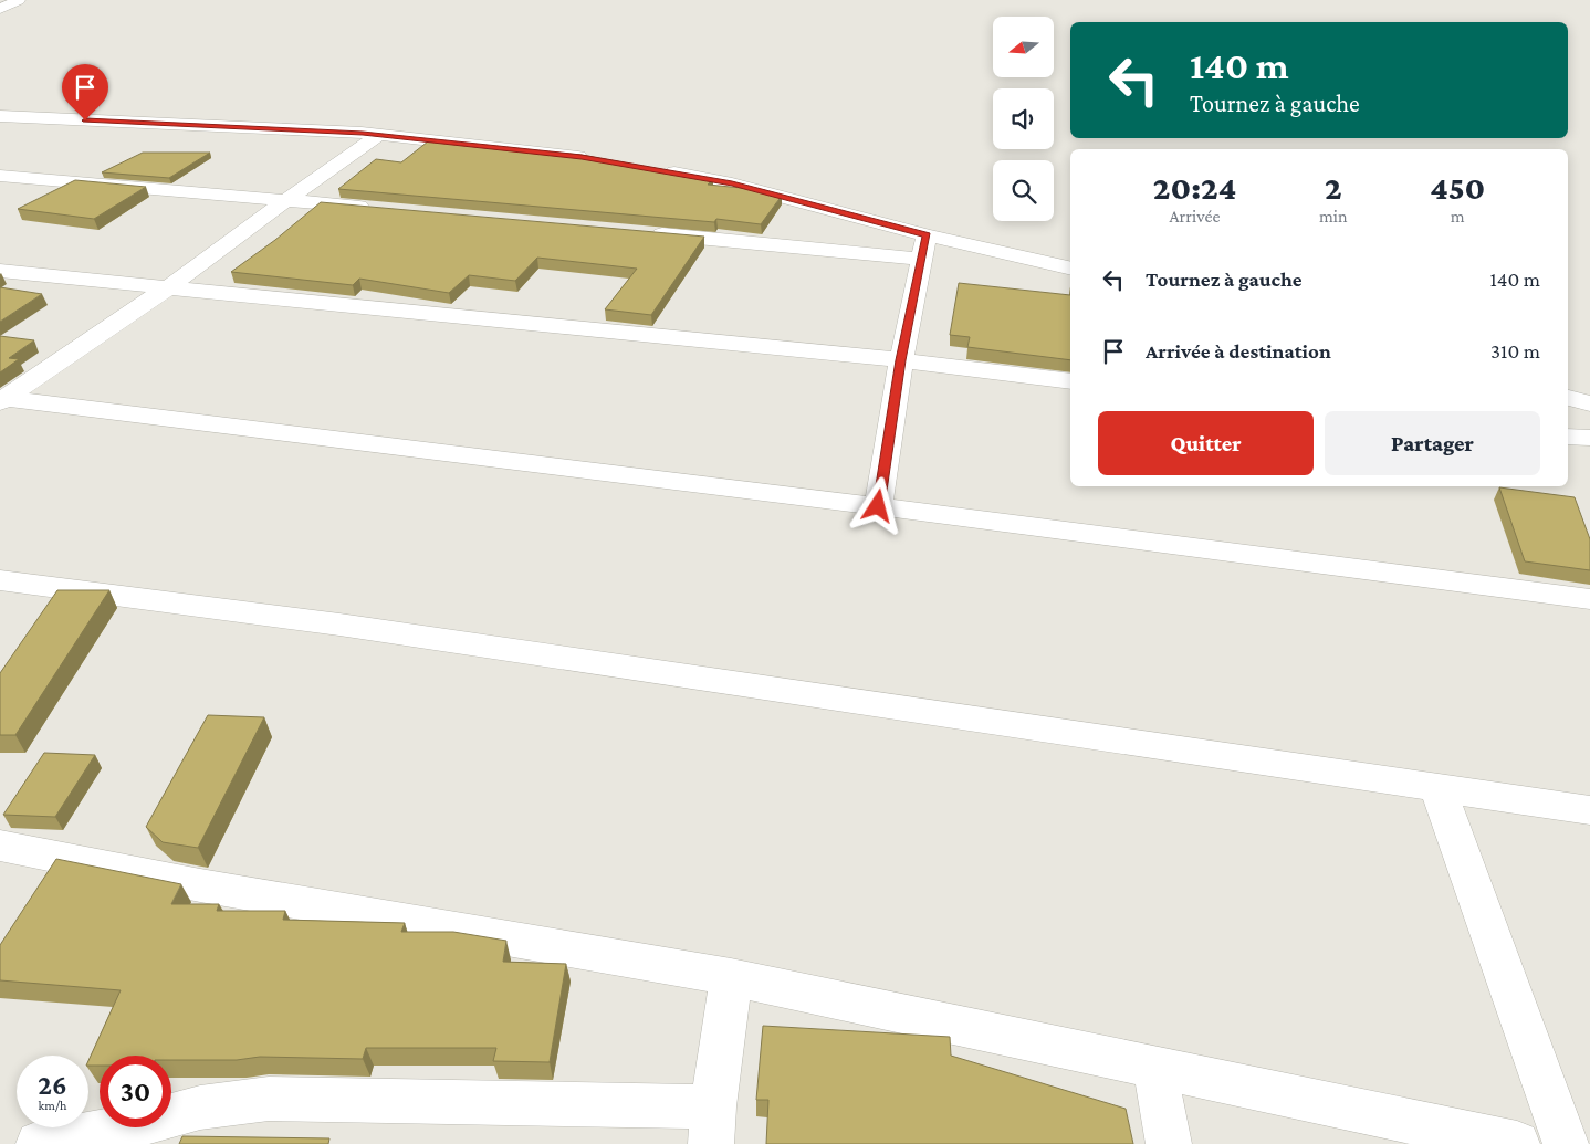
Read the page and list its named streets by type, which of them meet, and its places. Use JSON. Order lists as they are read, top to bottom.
{
  "north": "left",
  "page": {
    "turn": ["140 m", "Tournez à gauche"],
    "eta": [
      "20:24",
      "Arrivée",
      "2",
      "min",
      "450",
      "m"
    ],
    "list": [
      {
        "name": "Tournez à gauche",
        "value": "140 m"
      },
      {
        "name": "Arrivée à destination",
        "value": "310 m"
      }
    ],
    "buttons": ["Quitter", "Partager"],
    "speed": "26 km/h",
    "limit": "30"
  }
}
